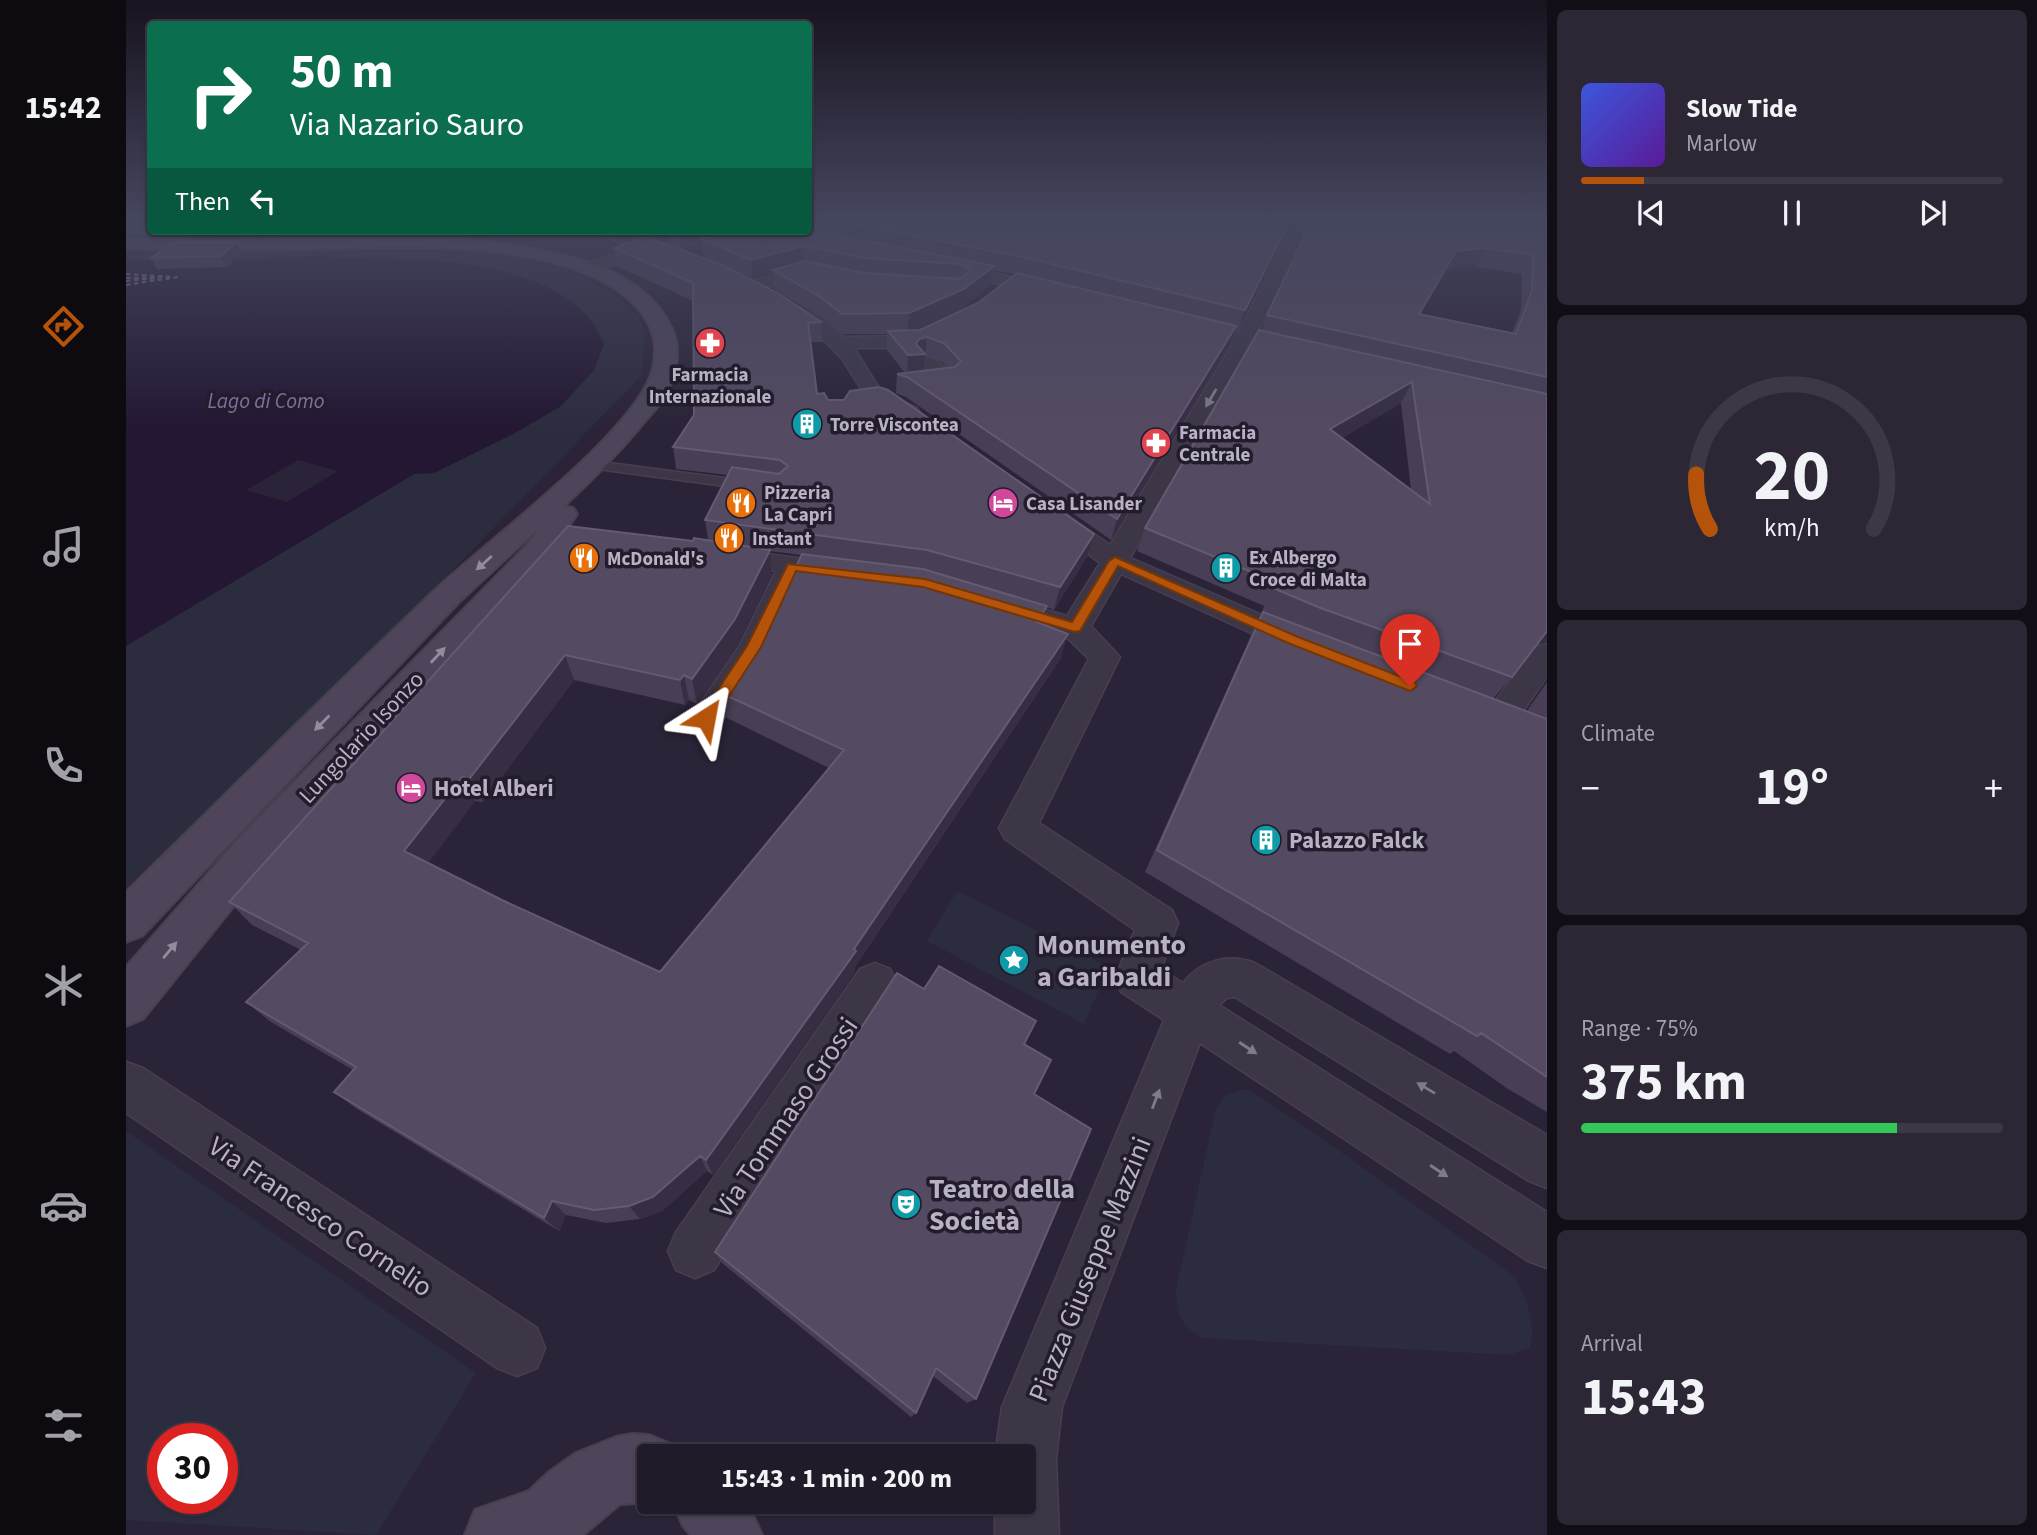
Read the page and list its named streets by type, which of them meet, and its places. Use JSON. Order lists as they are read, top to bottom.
{
  "streets": {
    "main road": ["Lungolario Isonzo"],
    "street": ["Via Tommaso Grossi", "Via Francesco Cornelio", "Piazza Giuseppe Mazzini"]
  },
  "water": ["Lago di Como"],
  "places": {
    "pharmacy": ["Farmacia Internazionale", "Farmacia Centrale"],
    "building": ["Torre Viscontea", "Ex Albergo Croce di Malta", "Palazzo Falck"],
    "restaurant": ["Pizzeria La Capri", "Instant", "McDonald's"],
    "hotel": ["Casa Lisander", "Hotel Alberi"],
    "place": ["Monumento a Garibaldi"],
    "theatre": ["Teatro della Società"]
  },
  "page": {
    "tabs": "15:42",
    "turn": ["50 m", "Via Nazario Sauro"],
    "song": ["Slow Tide", "Marlow"],
    "then": "Then",
    "tile": [
      "Climate",
      ["Range · 75%", "375 km"],
      ["Arrival", "15:43"]
    ],
    "heat": ["−", "19°", "+"],
    "limit": "30",
    "trip": "15:43 · 1 min · 200 m",
    "gauge": ["20", "km/h"]
  }
}
